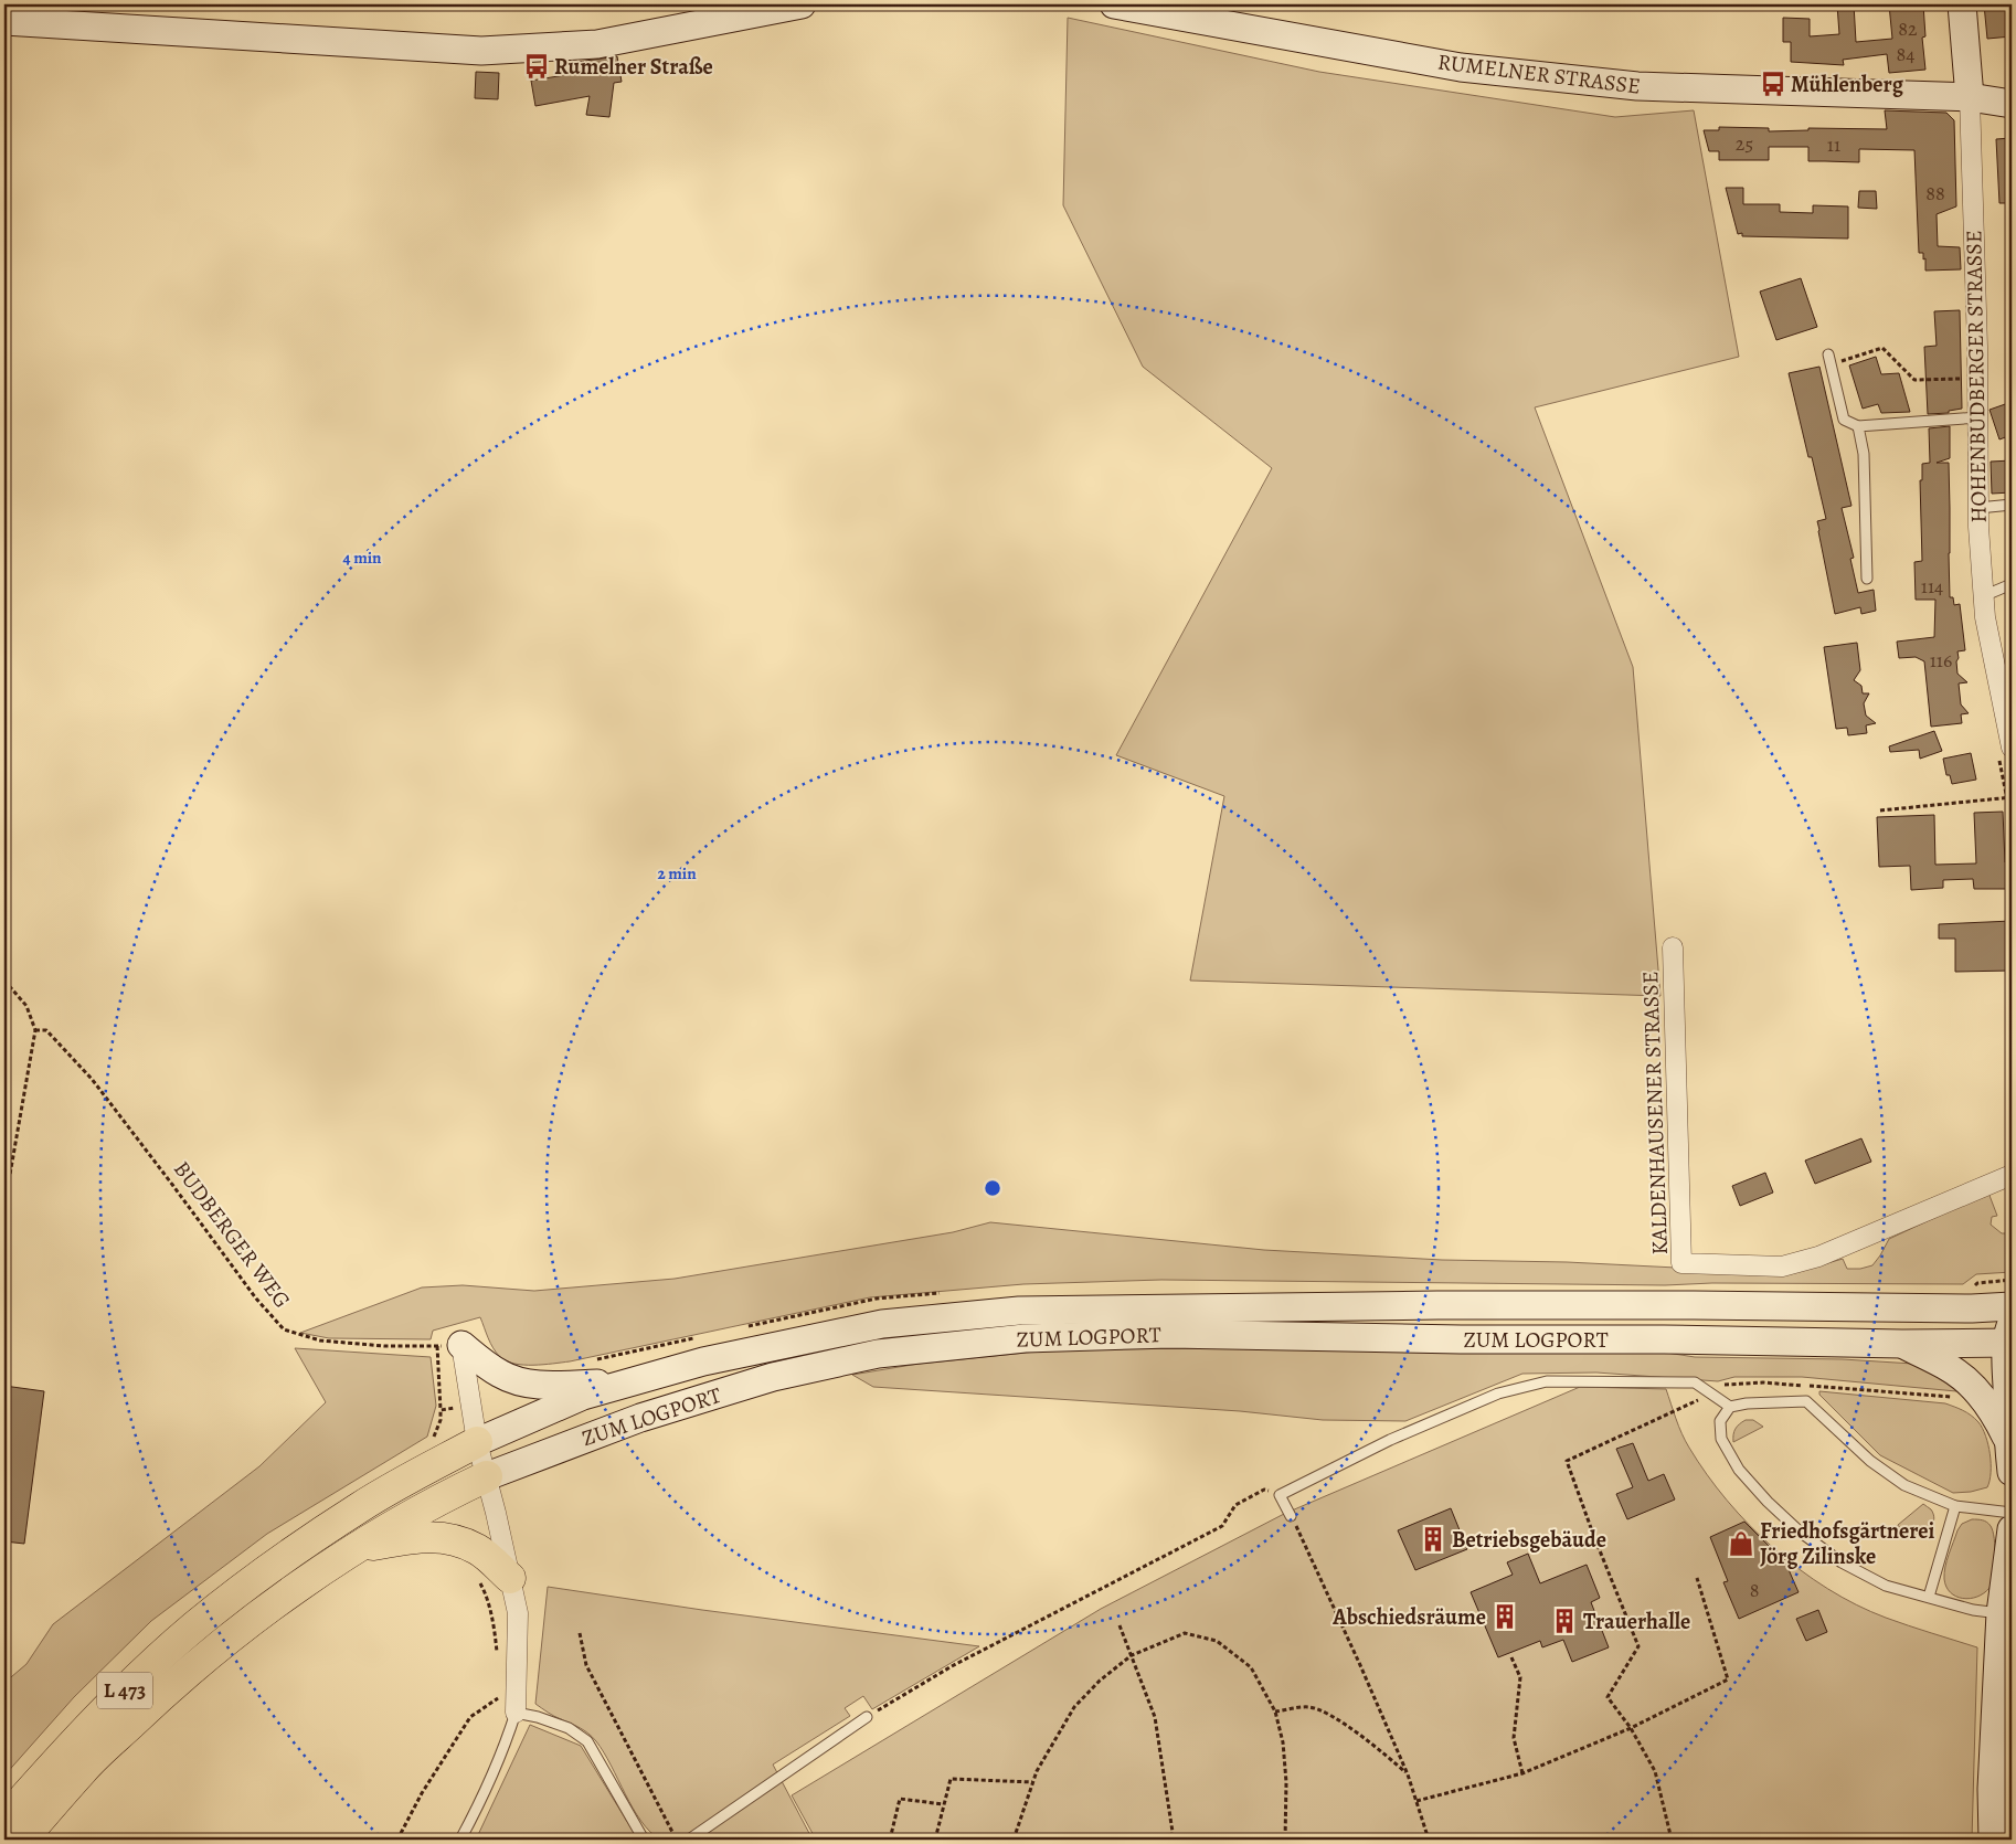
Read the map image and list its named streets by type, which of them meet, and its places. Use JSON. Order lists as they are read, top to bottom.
{
  "streets": {
    "highway": ["ZUM LOGPORT", "L 473"],
    "main road": ["RUMELNER STRASSE", "HOHENBUDBERGER STRASSE"],
    "street": ["KALDENHAUSENER STRASSE"],
    "path": ["BUDBERGER WEG"]
  },
  "crossings": [
    ["RUMELNER STRASSE", "HOHENBUDBERGER STRASSE"]
  ],
  "places": {
    "bus stop": ["Rumelner Straße", "Mühlenberg"],
    "building": ["Betriebsgebäude", "Abschiedsräume", "Trauerhalle"],
    "shop": ["Friedhofsgärtnerei Jörg Zilinske"]
  },
  "house_numbers": [
    "82",
    "84",
    "25",
    "11",
    "88",
    "114",
    "116",
    "8"
  ],
  "rings": ["4 min", "2 min"]
}
